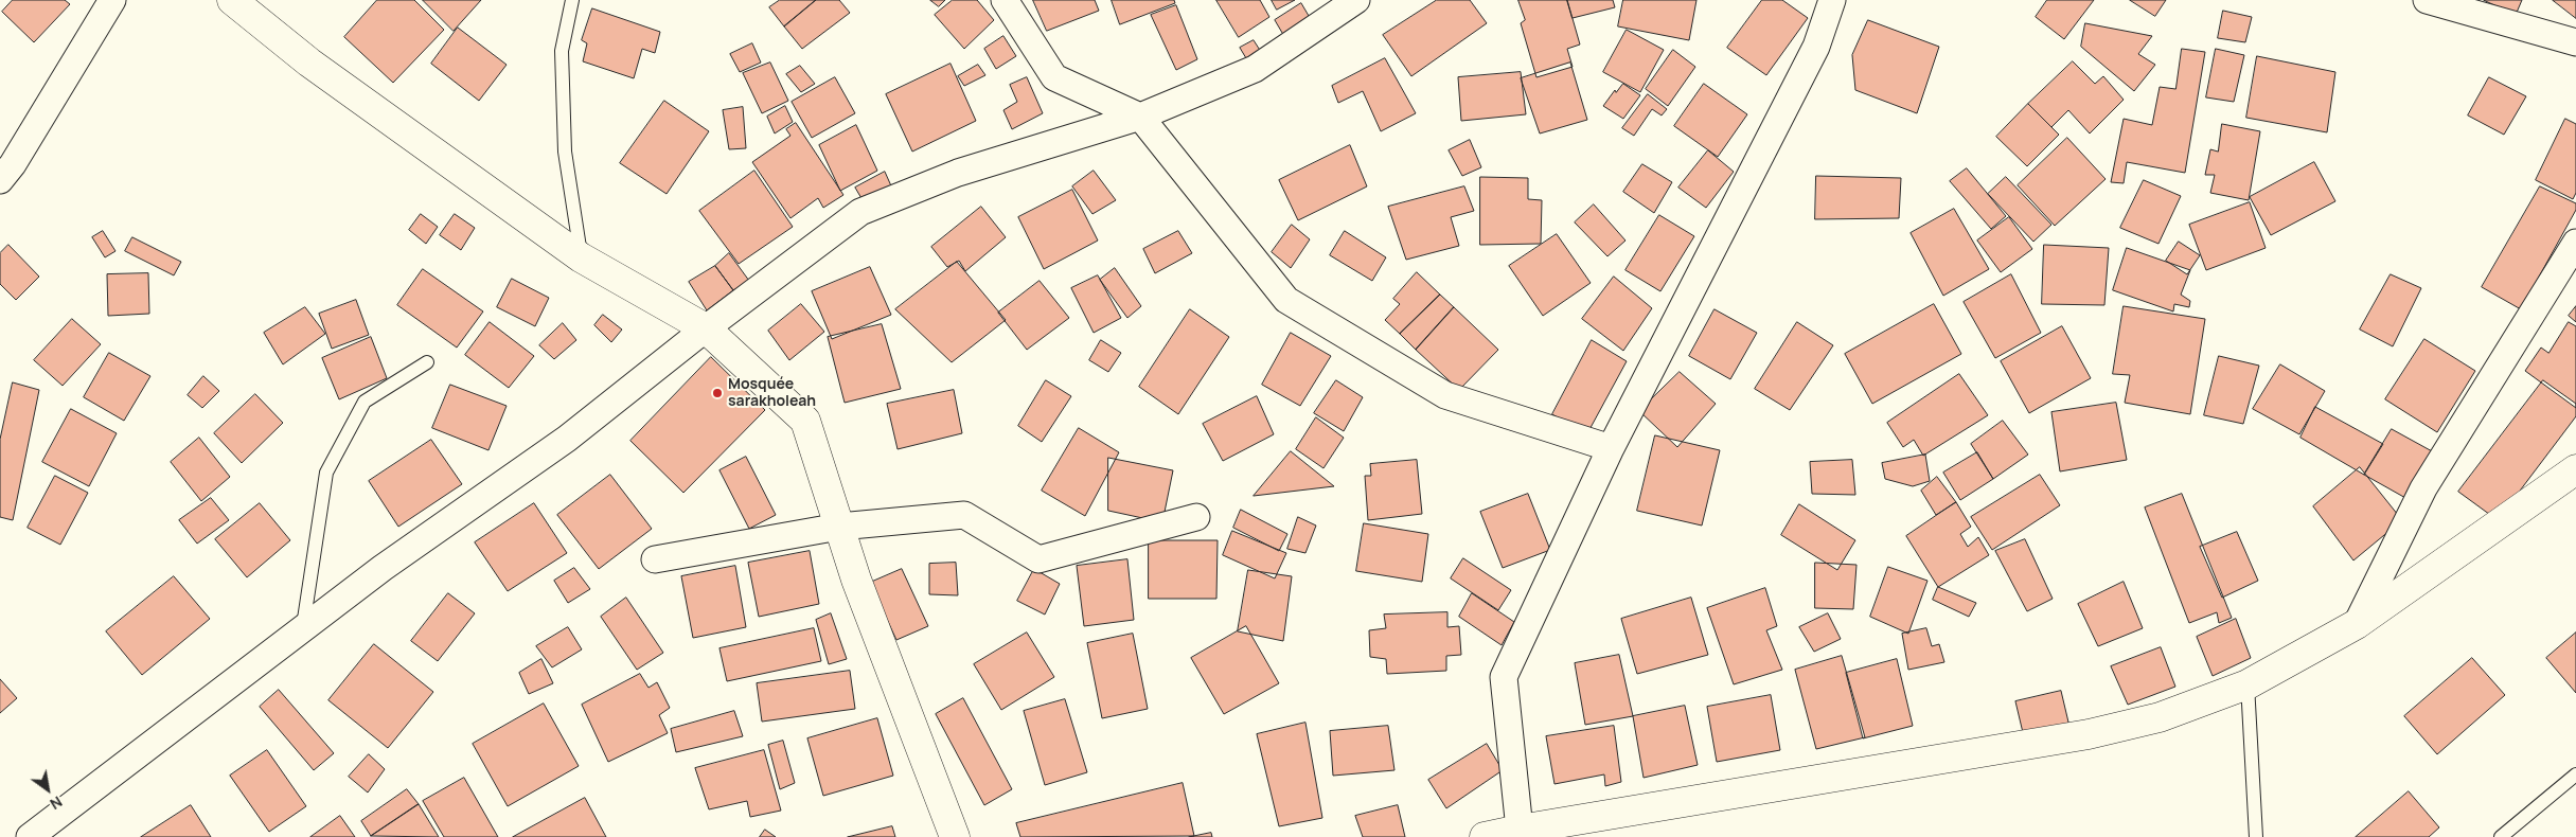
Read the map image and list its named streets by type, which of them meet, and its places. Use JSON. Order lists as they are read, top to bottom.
{
  "places": ["Mosquée sarakholeah"],
  "north": "bottom right"
}
